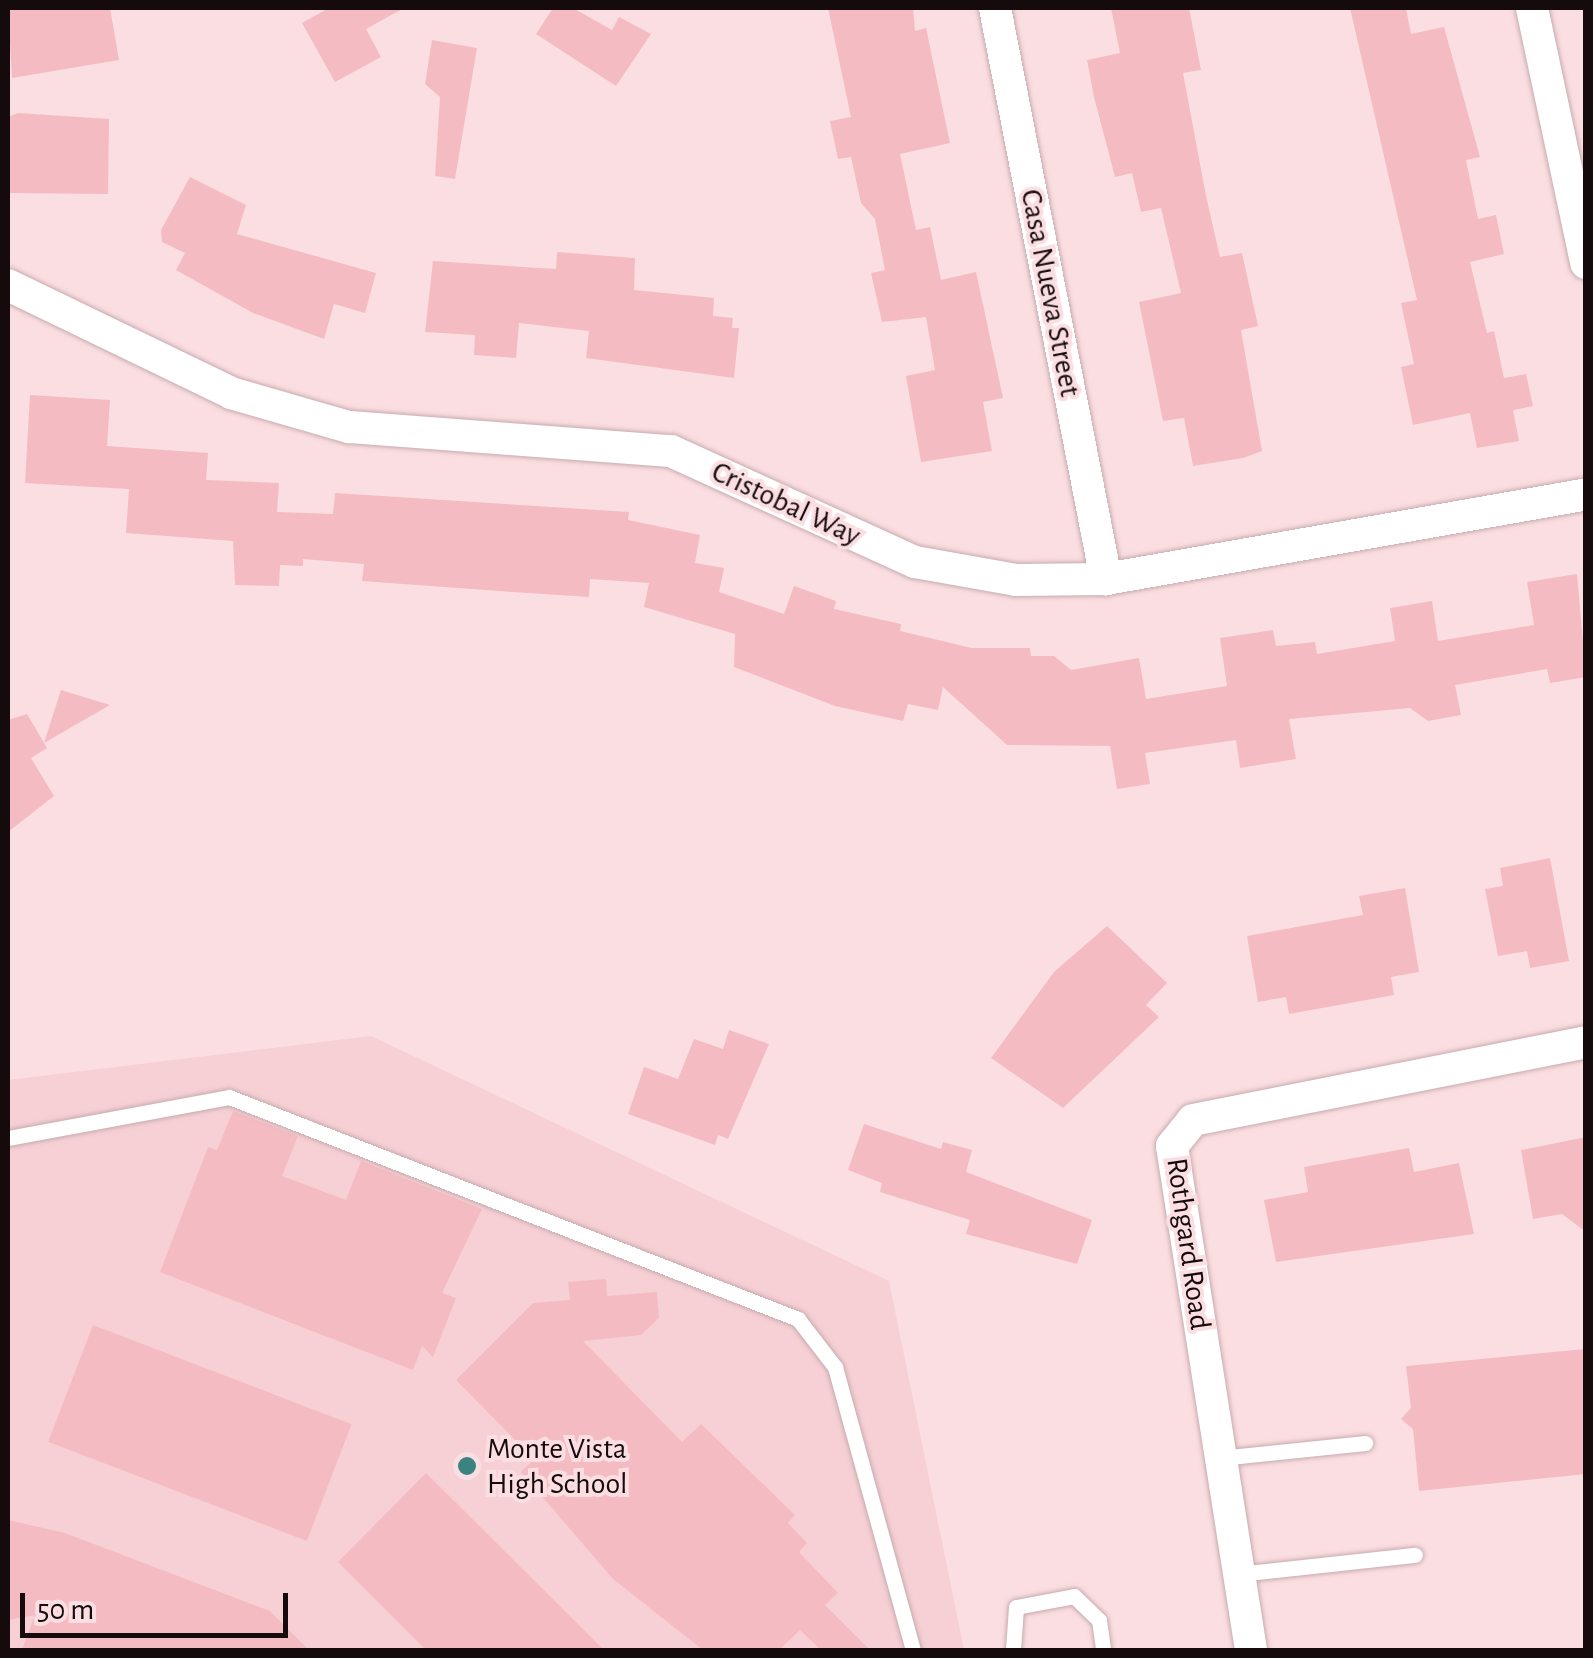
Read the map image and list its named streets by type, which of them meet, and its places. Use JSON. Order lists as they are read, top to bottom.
{
  "streets": {
    "street": ["Casa Nueva Street", "Cristobal Way", "Rothgard Road"]
  },
  "crossings": [
    ["Casa Nueva Street", "Cristobal Way"]
  ],
  "places": ["Monte Vista High School"],
  "scale_bar": "50 m"
}
